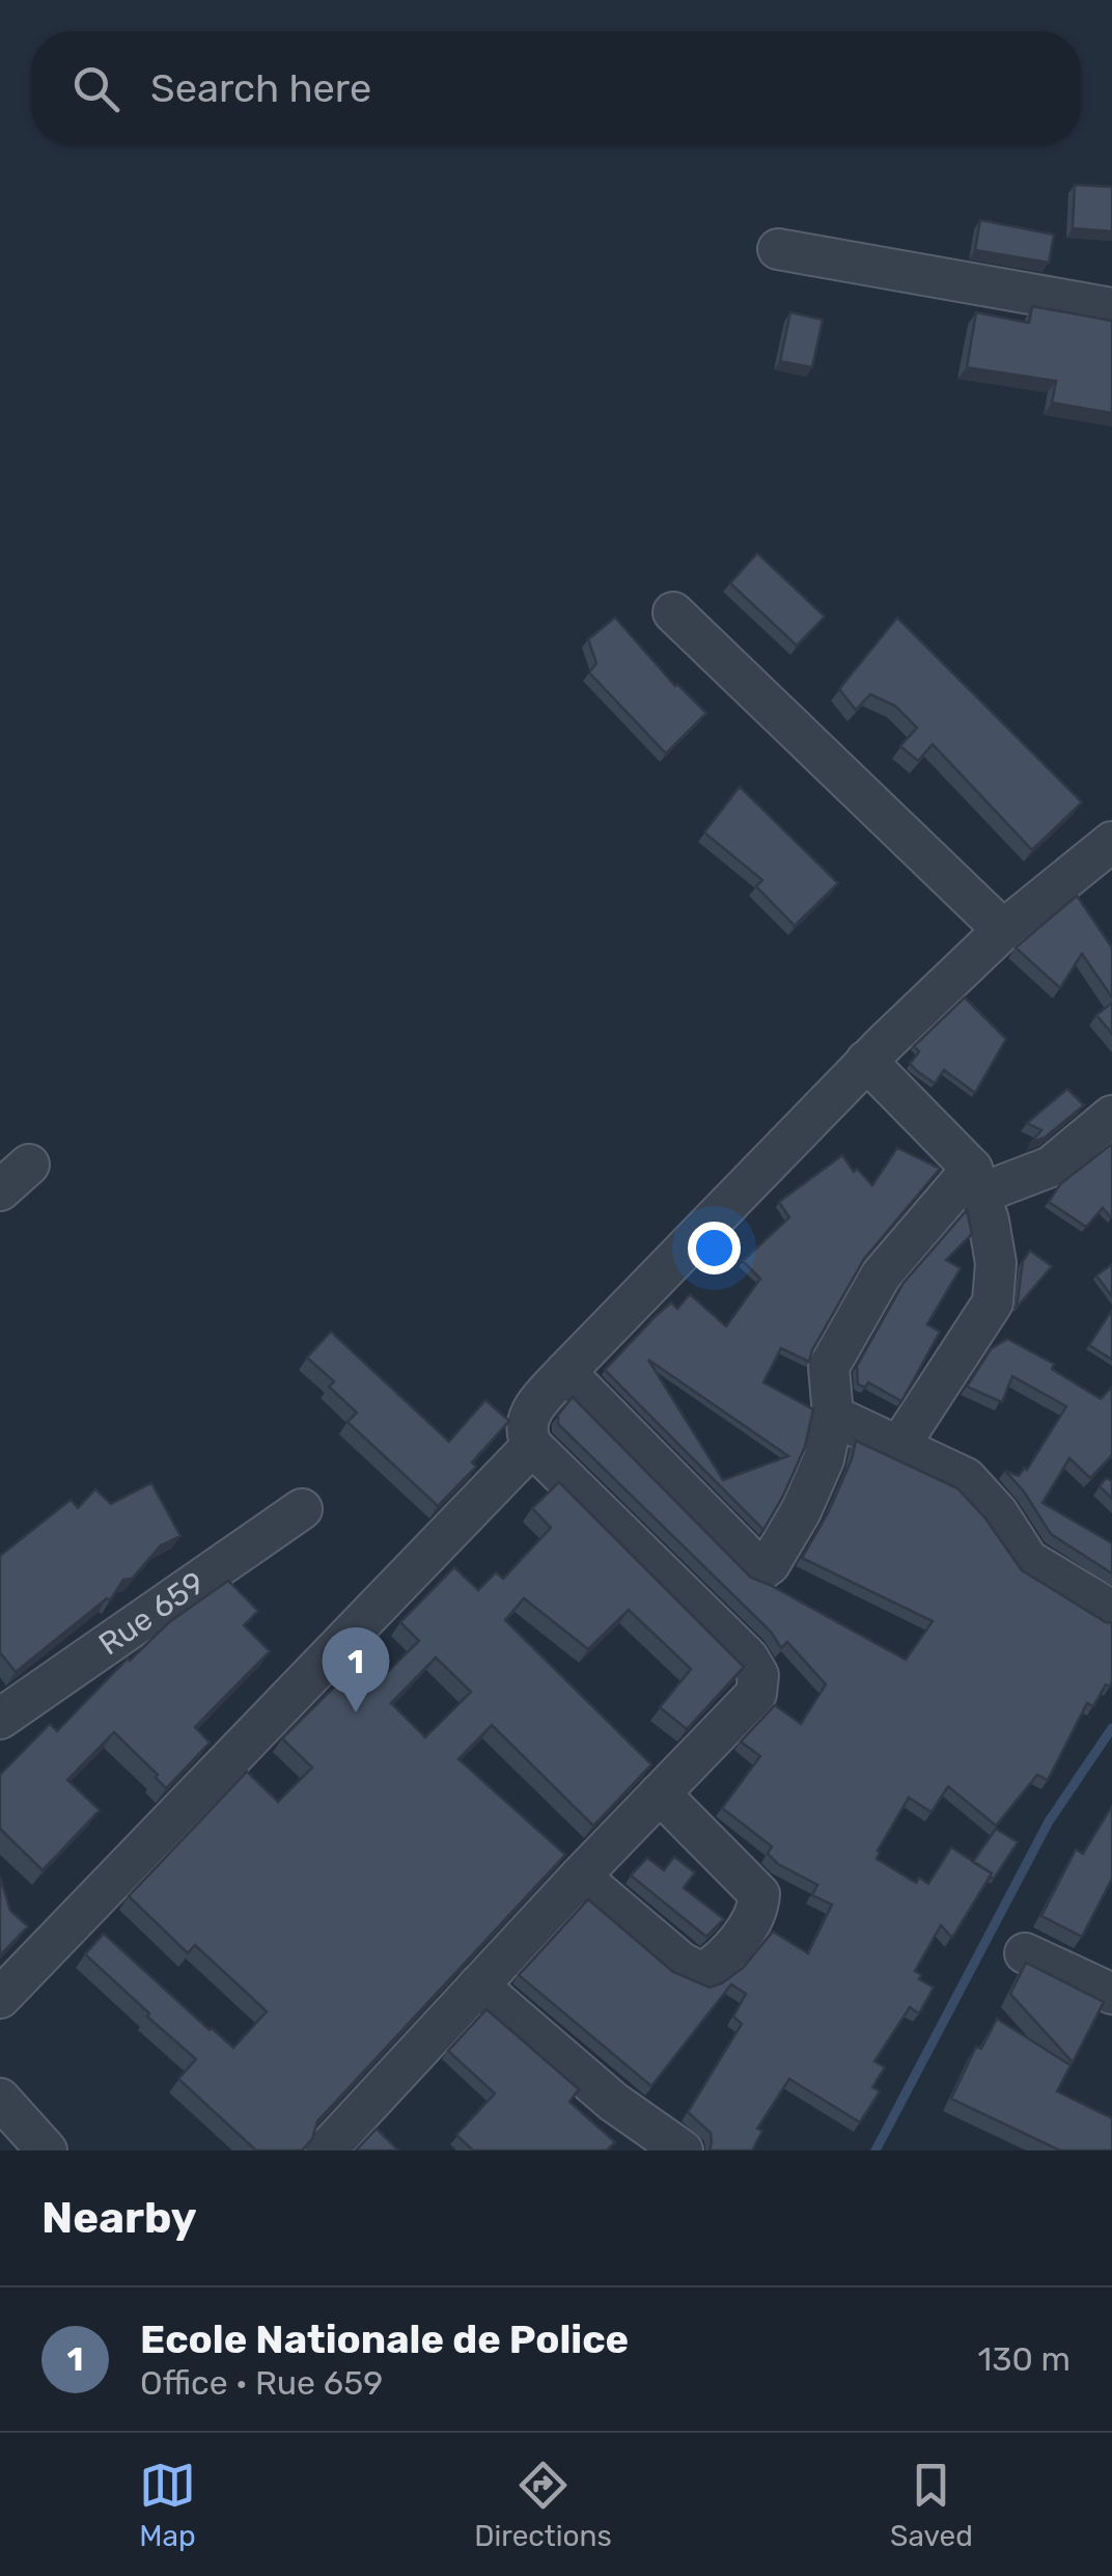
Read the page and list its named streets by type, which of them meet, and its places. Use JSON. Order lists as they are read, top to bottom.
{
  "streets": {
    "street": ["Rue 659"]
  },
  "page": {
    "search": "Search here",
    "pins": "1",
    "heading": "Nearby",
    "list": [
      {
        "mark": "1",
        "name": "Ecole Nationale de Police",
        "note": "Office · Rue 659",
        "value": "130 m"
      }
    ],
    "nav": ["Map", "Directions", "Saved"]
  }
}
